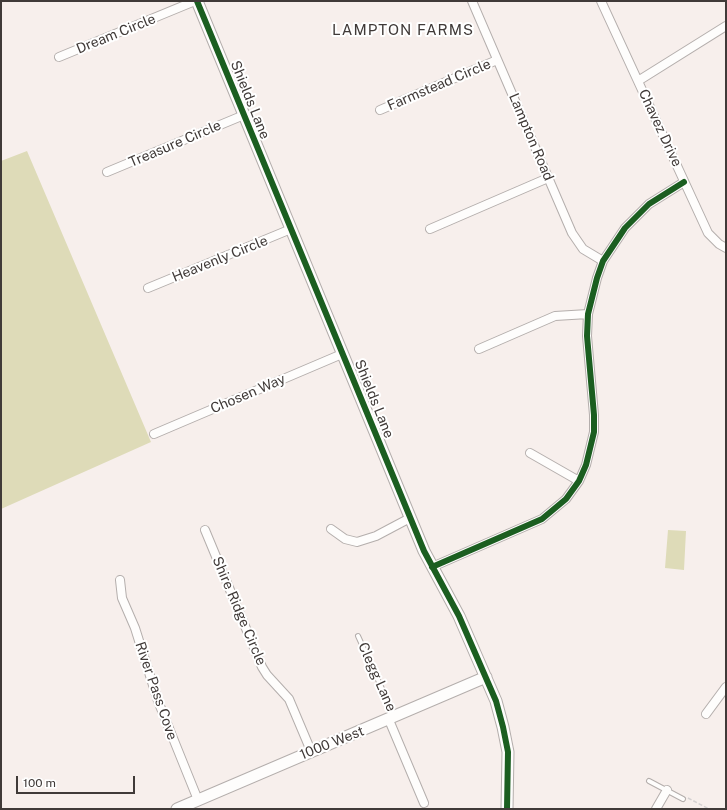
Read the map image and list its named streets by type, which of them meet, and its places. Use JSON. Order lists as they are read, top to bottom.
{
  "streets": {
    "main road": ["Shields Lane", "1000 West"],
    "street": [
      "Dream Circle",
      "Farmstead Circle",
      "Chavez Drive",
      "Lampton Road",
      "Treasure Circle",
      "Heavenly Circle",
      "Chosen Way",
      "Shire Ridge Circle",
      "River Pass Cove"
    ],
    "lane": ["Clegg Lane"]
  },
  "crossings": [
    ["Dream Circle", "Shields Lane"],
    ["Farmstead Circle", "Lampton Road"],
    ["Shields Lane", "Treasure Circle"],
    ["Shields Lane", "Heavenly Circle"],
    ["Shields Lane", "Chosen Way"],
    ["Shields Lane", "1000 West"],
    ["Shire Ridge Circle", "1000 West"],
    ["Clegg Lane", "1000 West"],
    ["River Pass Cove", "1000 West"]
  ],
  "districts": ["LAMPTON FARMS"],
  "scale_bar": "100 m"
}
